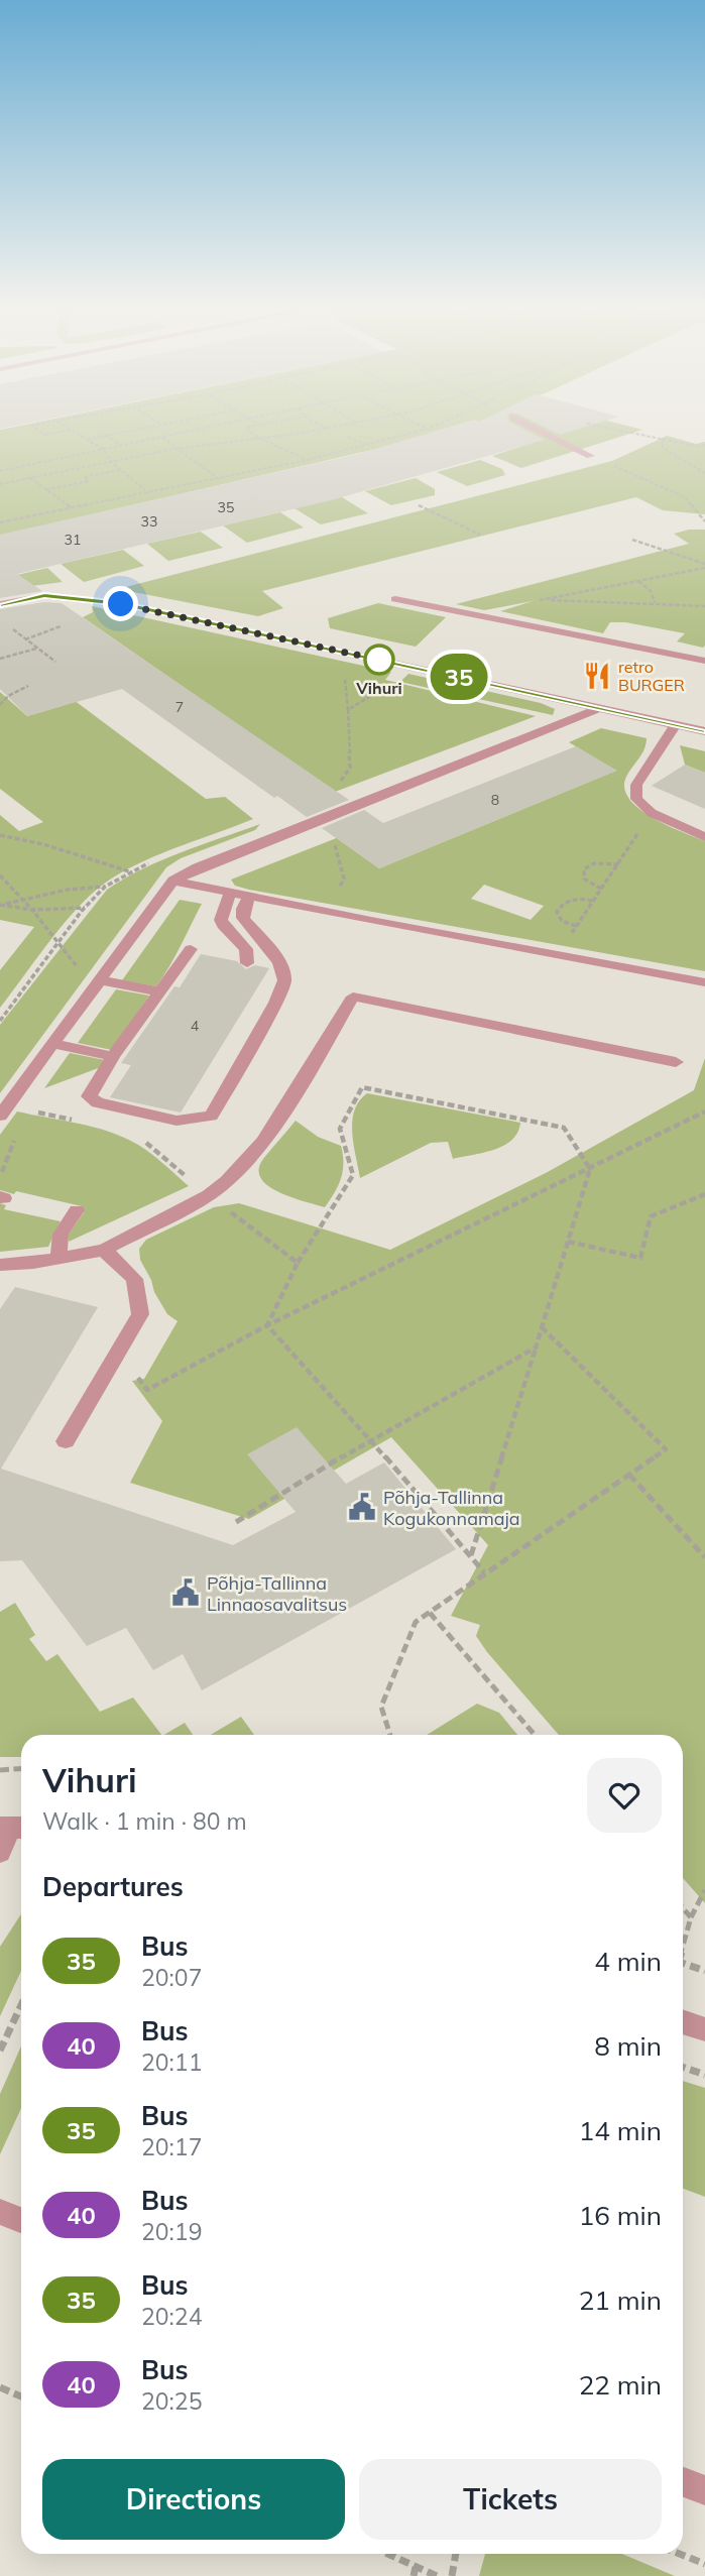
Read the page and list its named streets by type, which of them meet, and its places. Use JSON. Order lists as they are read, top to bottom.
{
  "places": {
    "other": ["Vihuri"],
    "restaurant": ["retro BURGER"],
    "public building": ["Põhja-Tallinna Kogukonnamaja", "Põhja-Tallinna Linnaosavalitsus"]
  },
  "lines": ["bus line 35"],
  "house_numbers": [
    "35",
    "33",
    "31",
    "7",
    "8",
    "4"
  ],
  "page": {
    "on_map": "35",
    "heading": [
      ["Vihuri", "Walk · 1 min · 80 m"],
      "Departures"
    ],
    "list": [
      {
        "mark": "35",
        "name": "Bus",
        "note": "20:07",
        "value": "4 min"
      },
      {
        "mark": "40",
        "name": "Bus",
        "note": "20:11",
        "value": "8 min"
      },
      {
        "mark": "35",
        "name": "Bus",
        "note": "20:17",
        "value": "14 min"
      },
      {
        "mark": "40",
        "name": "Bus",
        "note": "20:19",
        "value": "16 min"
      },
      {
        "mark": "35",
        "name": "Bus",
        "note": "20:24",
        "value": "21 min"
      },
      {
        "mark": "40",
        "name": "Bus",
        "note": "20:25",
        "value": "22 min"
      }
    ],
    "buttons": ["Directions", "Tickets"]
  }
}
